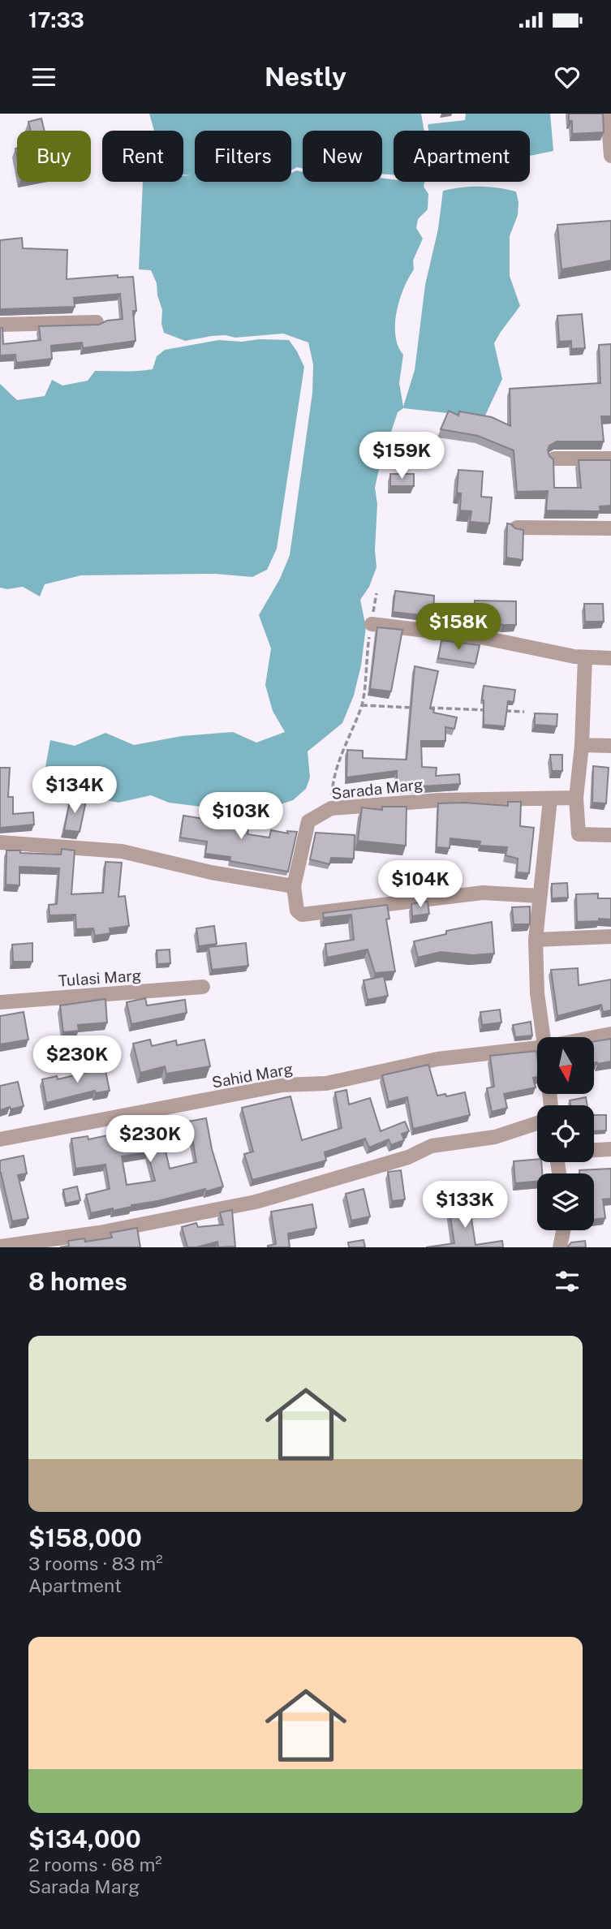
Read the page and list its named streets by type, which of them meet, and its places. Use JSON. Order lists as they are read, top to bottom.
{
  "streets": {
    "street": ["Sarada Marg", "Tulasi Marg", "Sahid Marg"]
  },
  "north": "bottom",
  "page": {
    "status": "17:33",
    "header": "Nestly",
    "chip": [
      "Buy",
      "Rent",
      "Filters",
      "New",
      "Apartment"
    ],
    "price": [
      "$159K",
      "$158K",
      "$134K",
      "$103K",
      "$104K",
      "$230K",
      "$230K",
      "$133K"
    ],
    "heading": "8 homes",
    "list": [
      {
        "name": "$158,000",
        "note": "3 rooms · 83 m² · Apartment"
      },
      {
        "name": "$134,000",
        "note": "2 rooms · 68 m² · Sarada Marg"
      }
    ]
  }
}
